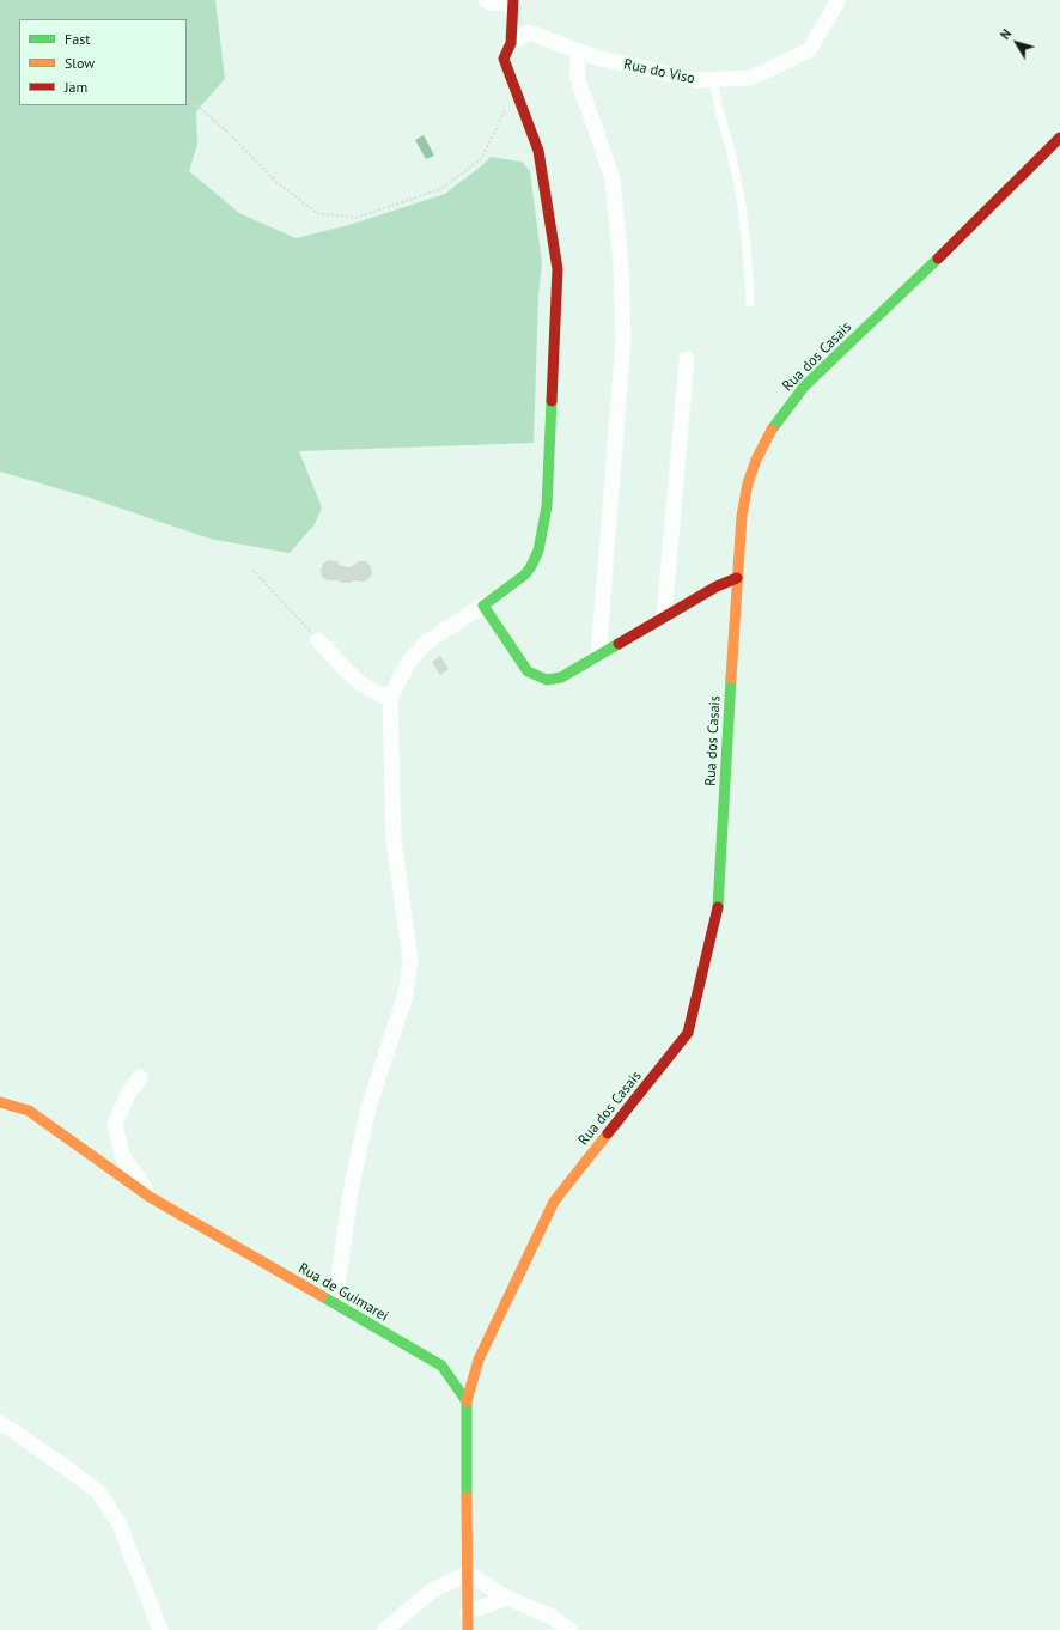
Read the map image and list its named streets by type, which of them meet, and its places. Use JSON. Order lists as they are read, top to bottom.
{
  "streets": {
    "street": ["Rua do Viso", "Rua dos Casais", "Rua de Guimarei"]
  },
  "crossings": [
    ["Rua dos Casais", "Rua de Guimarei"]
  ],
  "legend": ["Fast", "Slow", "Jam"],
  "north": "top left"
}
